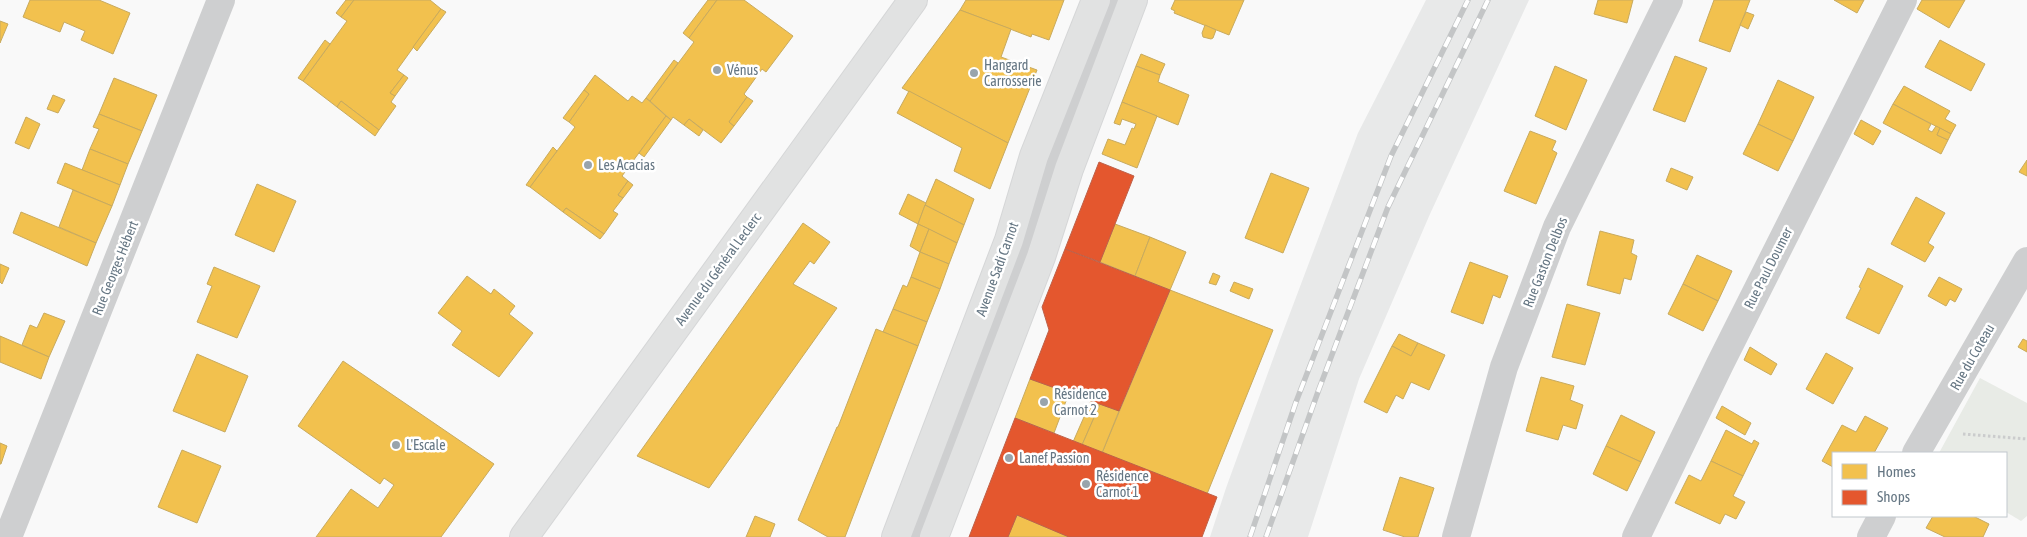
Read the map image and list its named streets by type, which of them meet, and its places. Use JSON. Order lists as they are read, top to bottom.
{
  "streets": {
    "main road": ["Avenue du Général Leclerc", "Avenue Sadi Carnot"],
    "street": [
      "Rue Gaston Delbos",
      "Rue Georges Hébert",
      "Rue Paul Doumer",
      "Rue du Coteau"
    ]
  },
  "places": [
    "Vénus",
    "Hangard Carrosserie",
    "Les Acacias",
    "Résidence Carnot 2",
    "L'Escale",
    "Lanef Passion",
    "Résidence Carnot 1"
  ],
  "legend": ["Homes", "Shops"]
}
